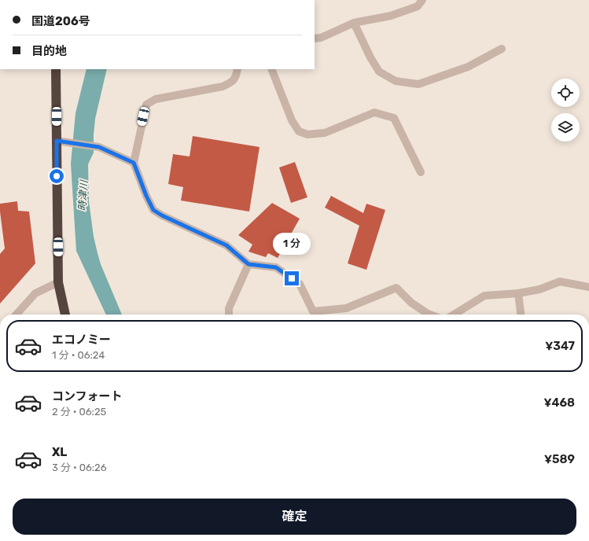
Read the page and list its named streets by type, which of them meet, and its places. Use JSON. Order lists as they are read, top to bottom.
{
  "water": ["時津川"],
  "page": {
    "banner": ["国道206号", "目的地"],
    "bubble": "1 分",
    "list": [
      {
        "name": "エコノミー",
        "note": "1 分 · 06:24",
        "value": "¥347"
      },
      {
        "name": "コンフォート",
        "note": "2 分 · 06:25",
        "value": "¥468"
      },
      {
        "name": "XL",
        "note": "3 分 · 06:26",
        "value": "¥589"
      }
    ],
    "buttons": "確定"
  }
}
